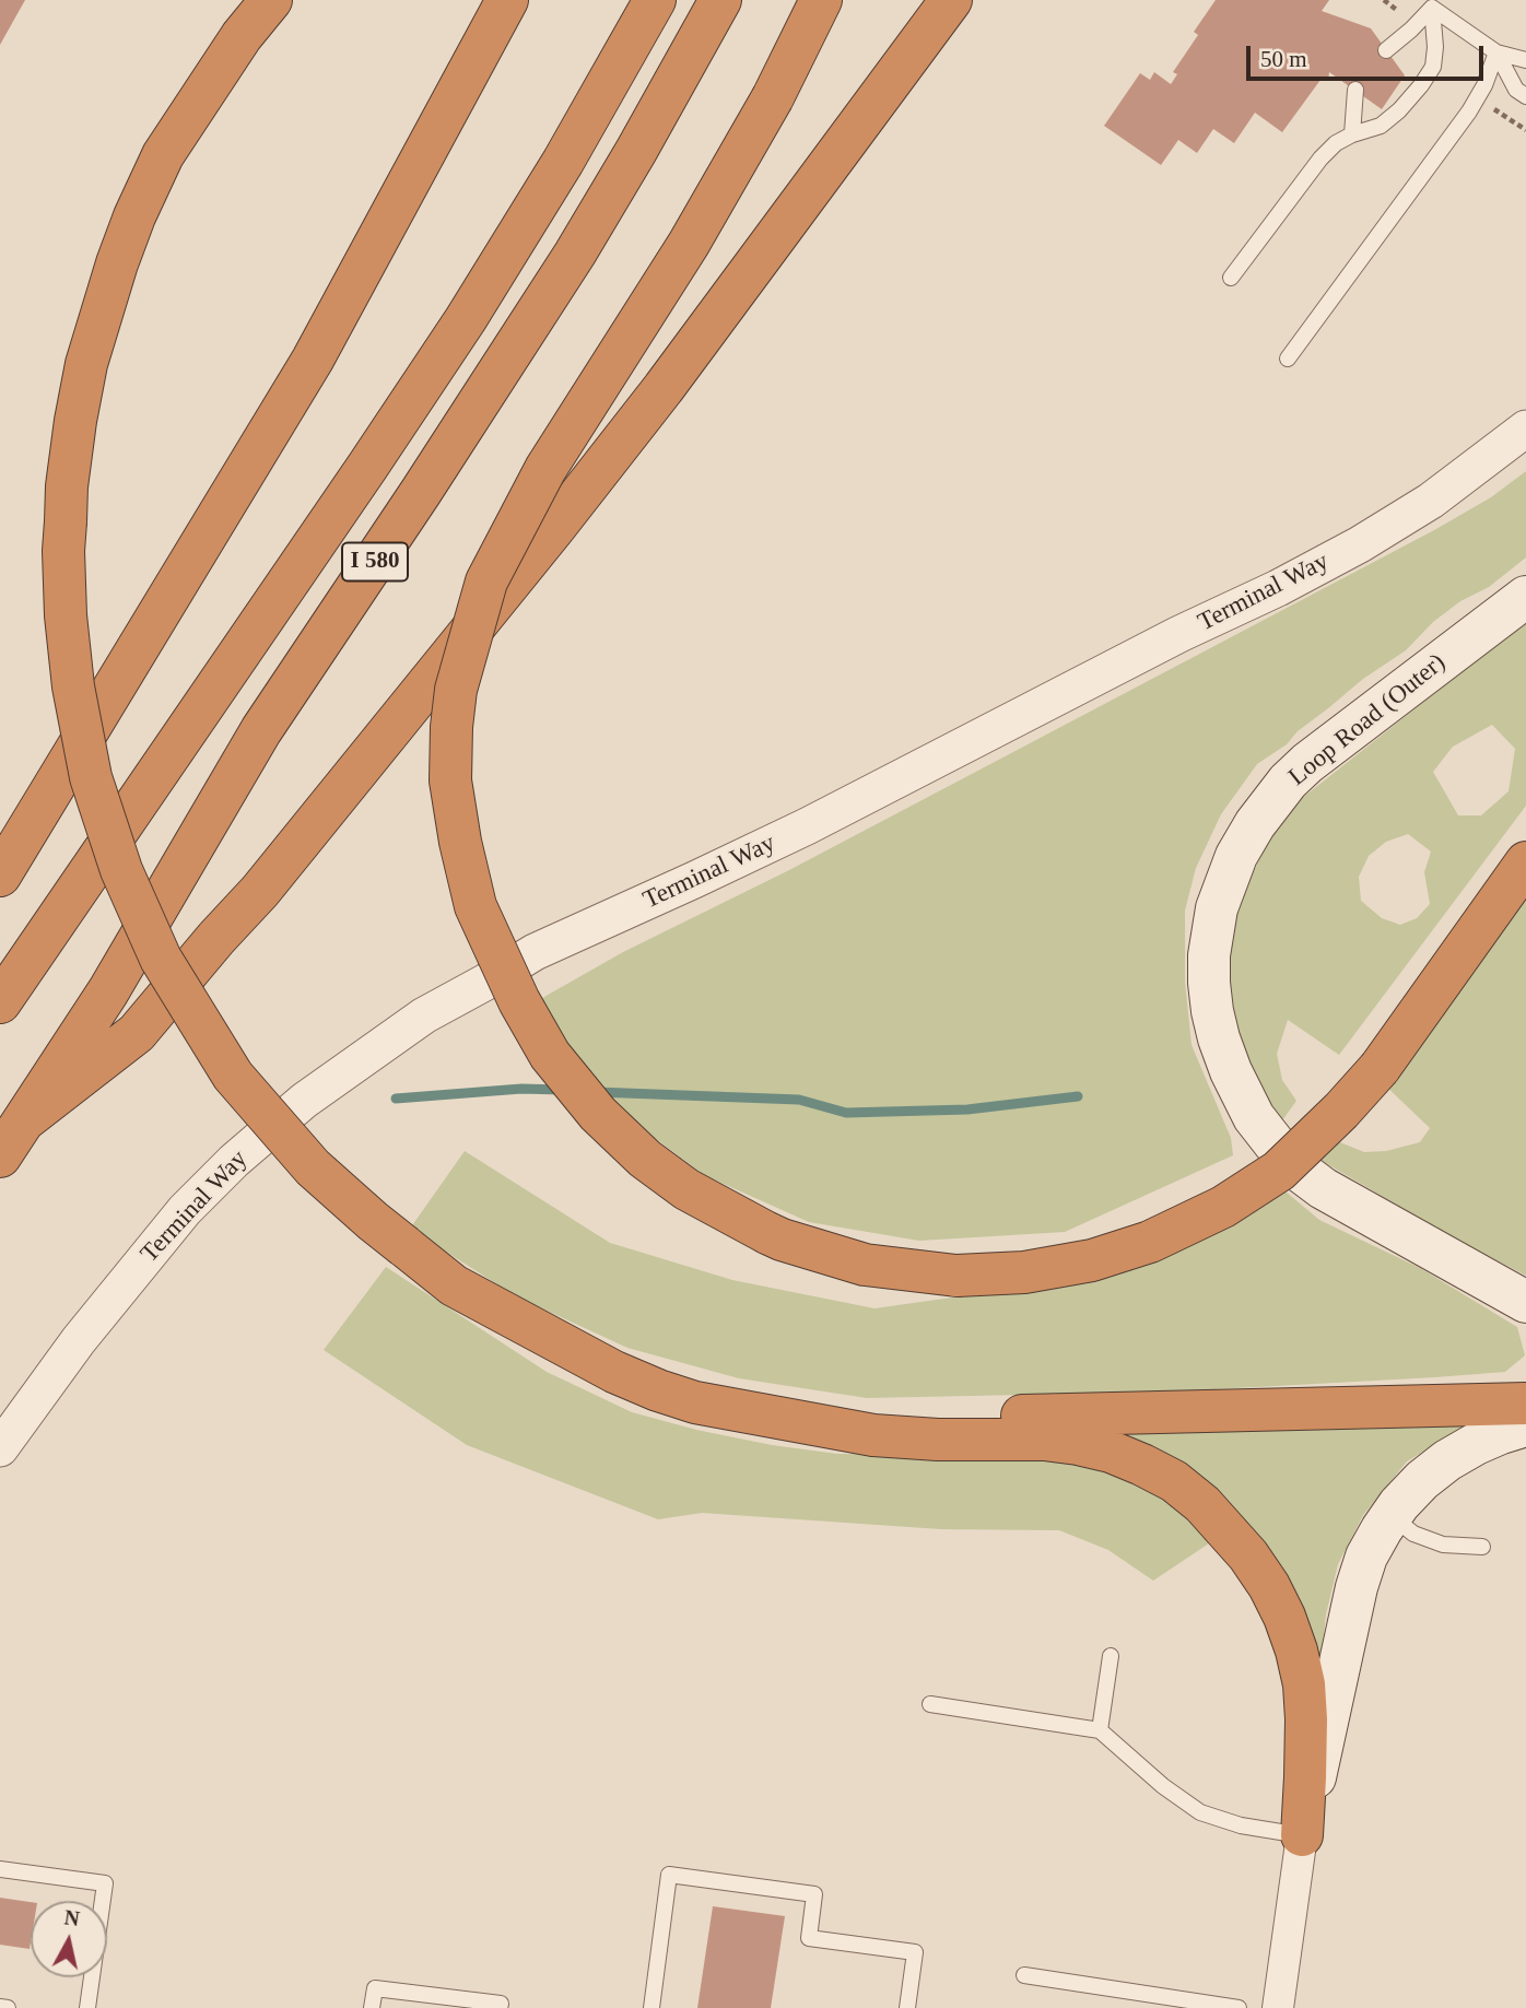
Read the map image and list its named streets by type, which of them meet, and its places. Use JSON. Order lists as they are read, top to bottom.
{
  "streets": {
    "highway": ["I 580"],
    "main road": ["Loop Road (Outer)"],
    "street": ["Terminal Way"]
  },
  "scale_bar": "50 m",
  "north": "top"
}
